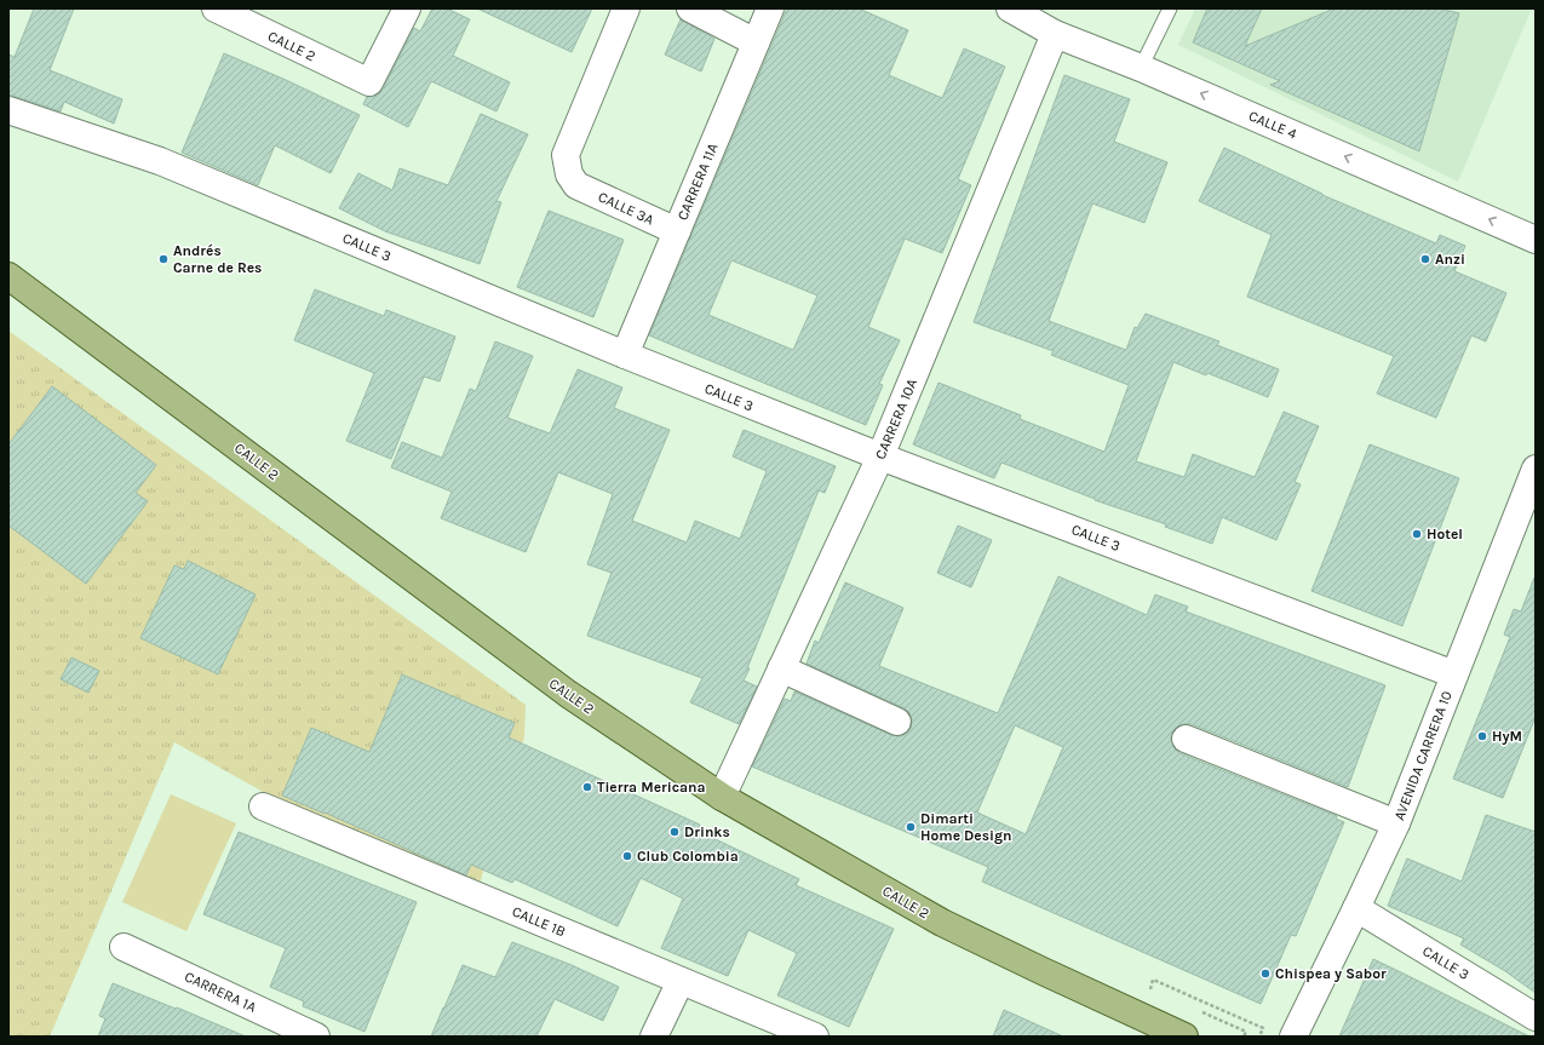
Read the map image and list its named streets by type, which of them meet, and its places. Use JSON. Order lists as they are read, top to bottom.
{
  "streets": {
    "main road": ["CALLE 2"],
    "street": [
      "CALLE 4",
      "CARRERA 11A",
      "CALLE 3A",
      "CALLE 3",
      "CARRERA 10A",
      "AVENIDA CARRERA 10",
      "CALLE 1B",
      "CARRERA 1A"
    ]
  },
  "crossings": [
    ["CALLE 2", "CARRERA 10A"],
    ["CALLE 4", "CARRERA 10A"],
    ["CARRERA 11A", "CALLE 3A"],
    ["CARRERA 11A", "CALLE 3"],
    ["CALLE 3", "CARRERA 10A"],
    ["CALLE 3", "AVENIDA CARRERA 10"]
  ],
  "one_way": ["CALLE 4"],
  "places": [
    "Andrés Carne de Res",
    "Anzi",
    "Hotel",
    "HyM",
    "Tierra Mericana",
    "Dimarti Home Design",
    "Drinks",
    "Club Colombia",
    "Chispea y Sabor"
  ]
}
